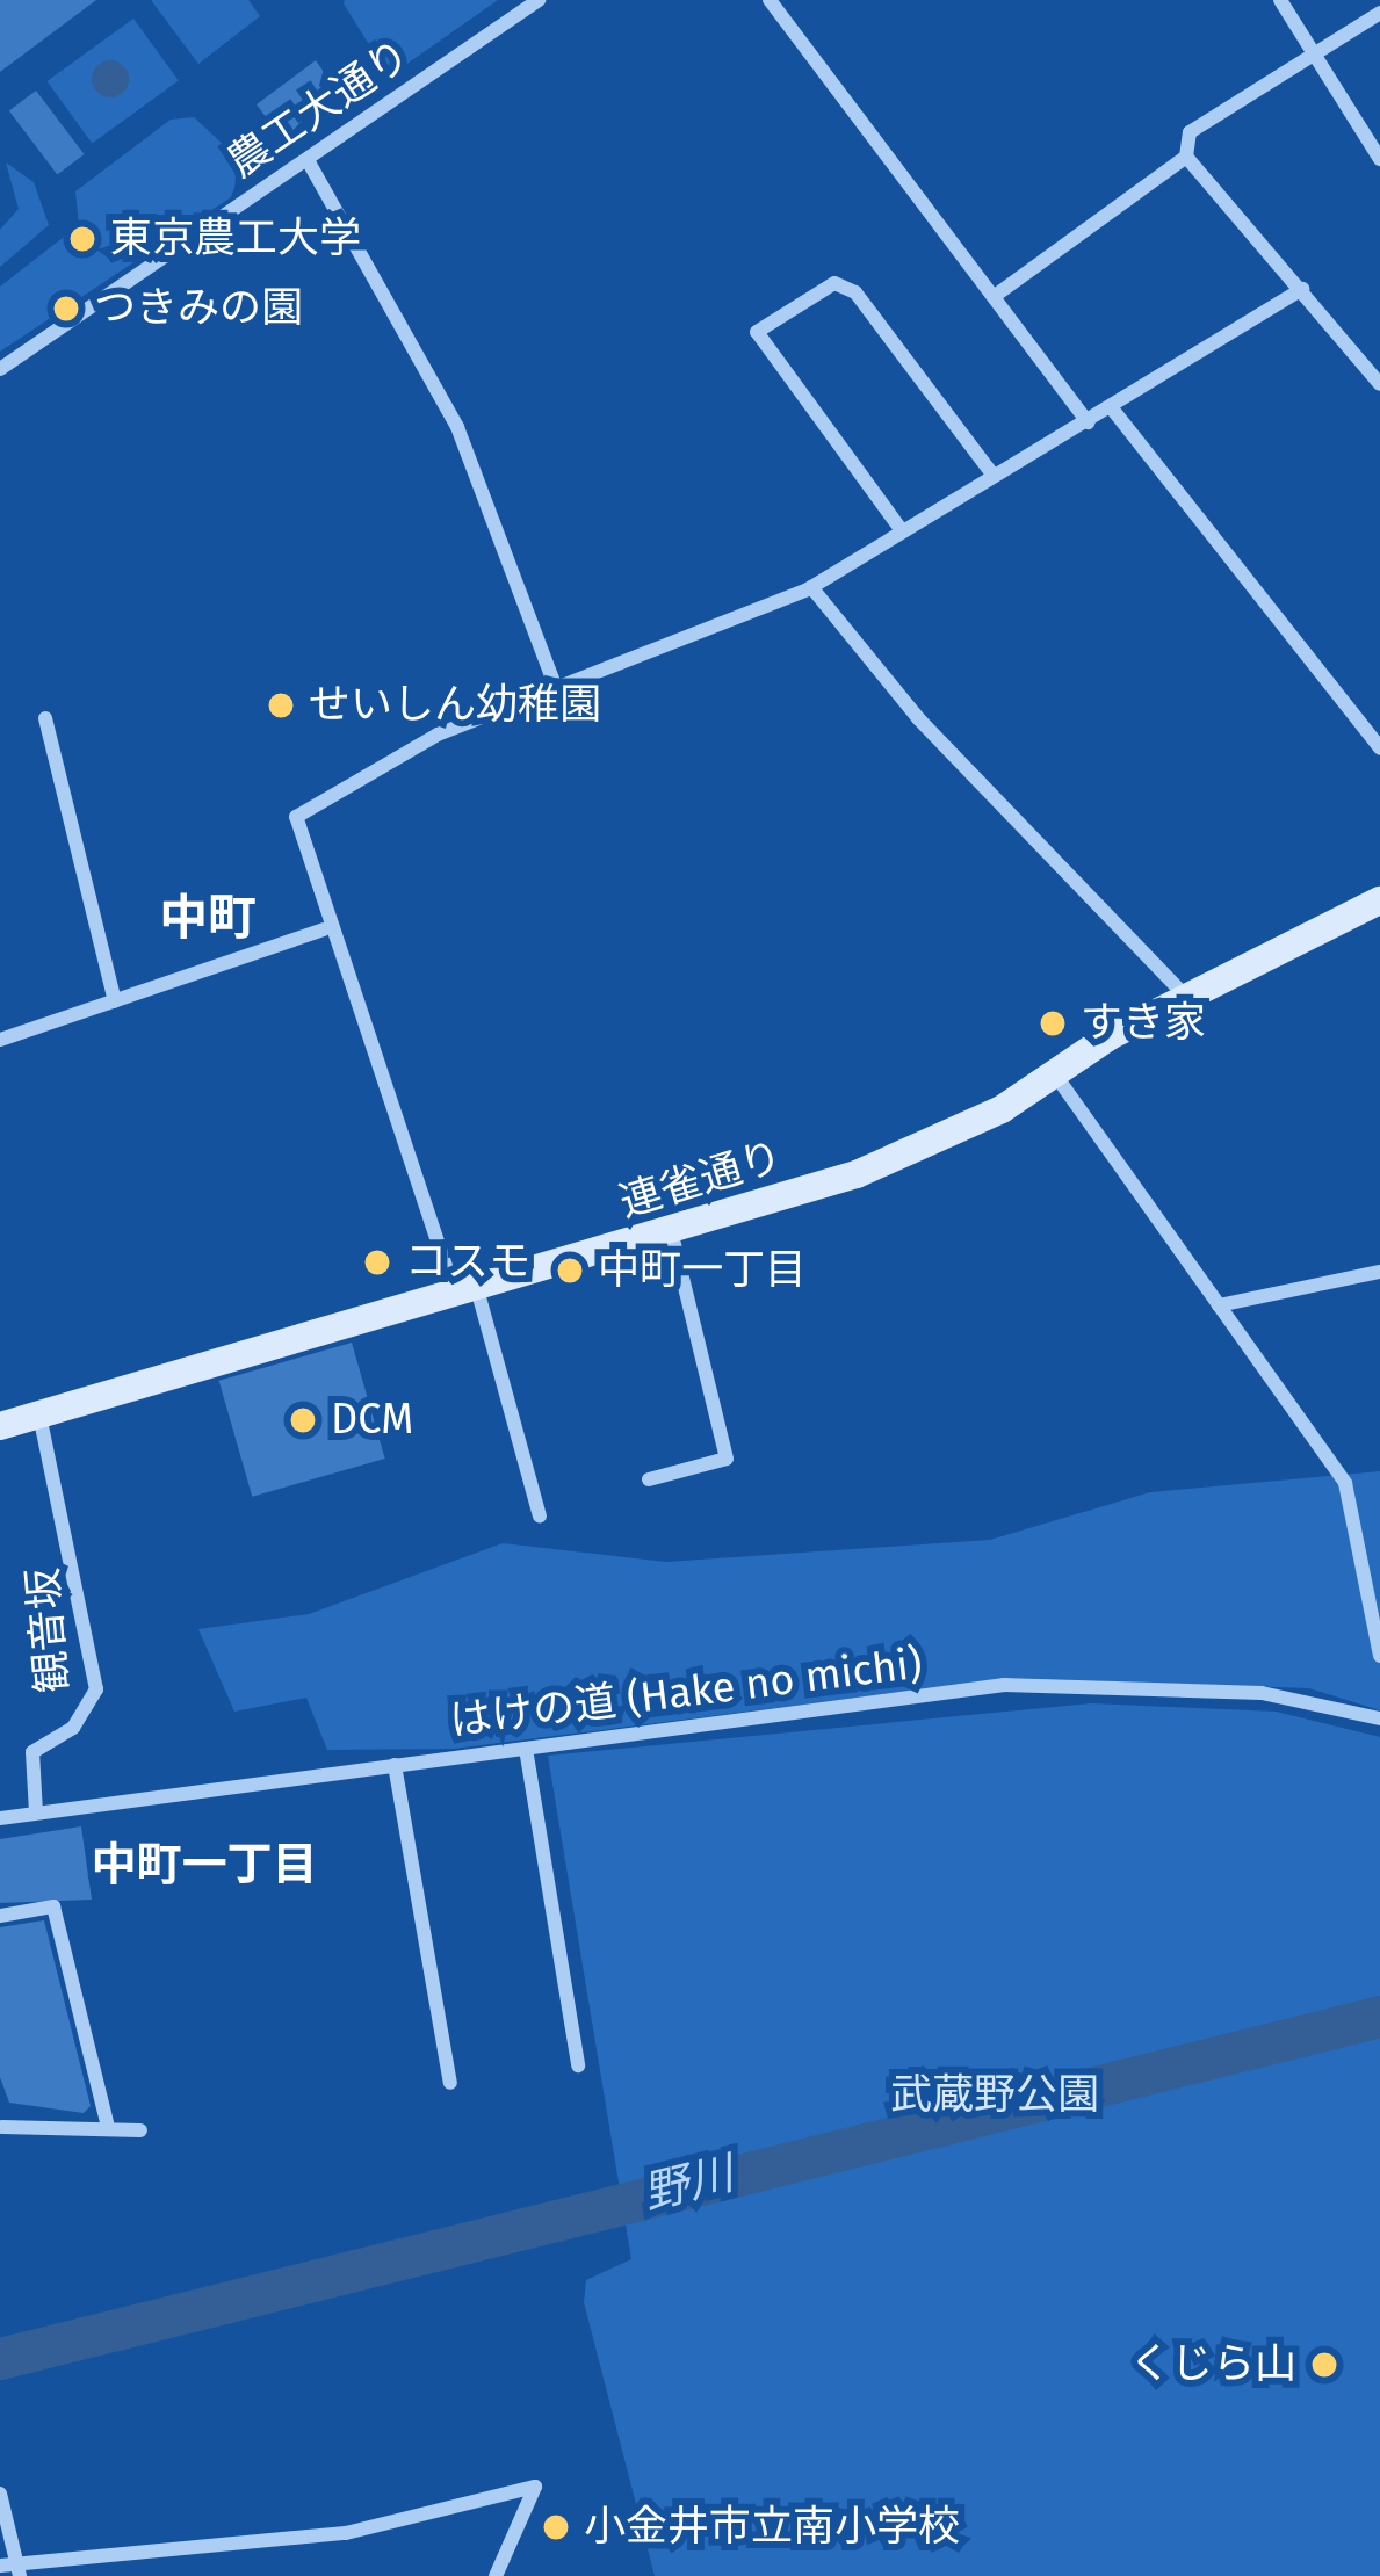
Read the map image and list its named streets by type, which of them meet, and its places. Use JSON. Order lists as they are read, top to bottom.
{
  "streets": {
    "main road": ["連雀通り"],
    "street": ["農工大通り", "観音坂", "はけの道 (Hake no michi)"]
  },
  "crossings": [
    ["連雀通り", "観音坂"],
    ["観音坂", "はけの道 (Hake no michi)"]
  ],
  "districts": ["中町", "中町一丁目"],
  "water": ["野川"],
  "parks": ["武蔵野公園"],
  "places": [
    "東京農工大学",
    "つきみの園",
    "せいしん幼稚園",
    "すき家",
    "コスモ",
    "中町一丁目",
    "DCM",
    "くじら山",
    "小金井市立南小学校"
  ]
}
